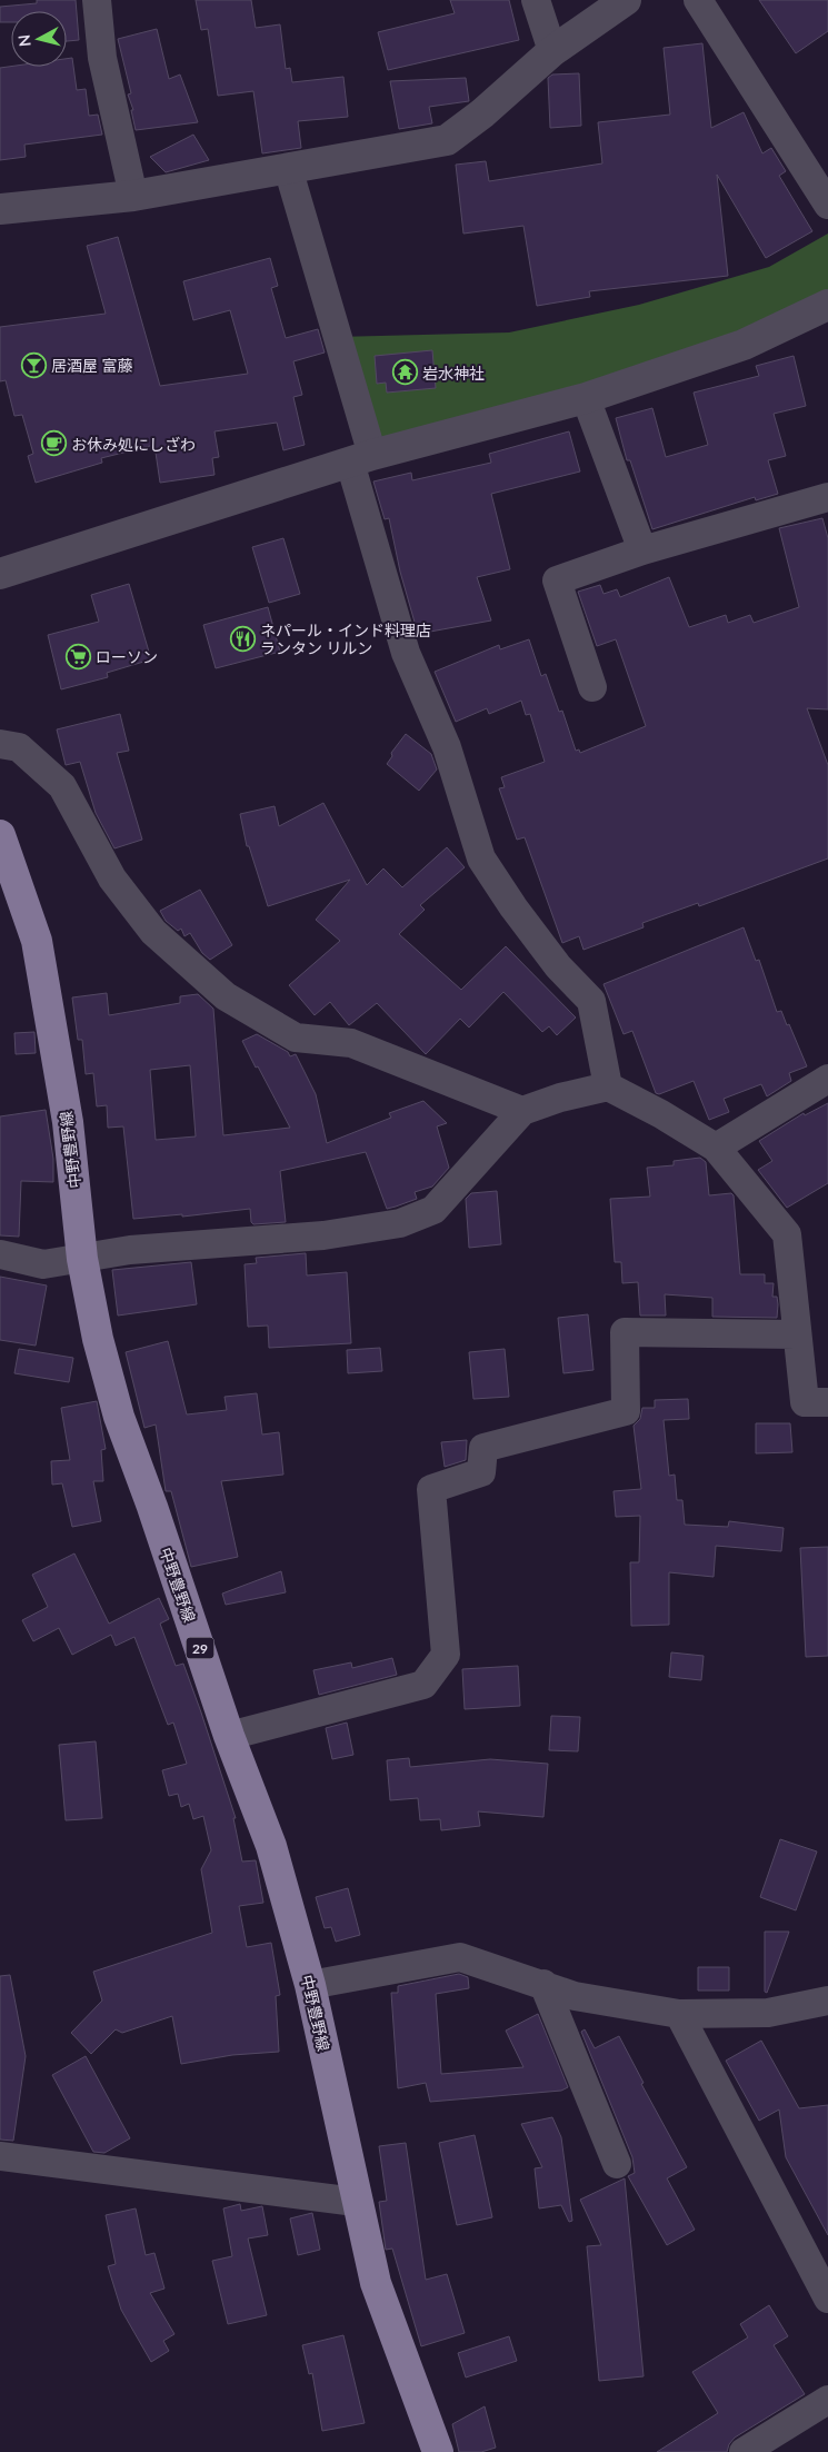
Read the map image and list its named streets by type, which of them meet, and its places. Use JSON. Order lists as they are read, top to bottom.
{
  "streets": {
    "main road": ["中野豊野線", "29"]
  },
  "places": {
    "bar": ["居酒屋 富藤"],
    "temple": ["岩水神社"],
    "cafe": ["お休み処にしざわ"],
    "restaurant": ["ネパール・インド料理店 ランタン リルン"],
    "supermarket": ["ローソン"]
  },
  "north": "left"
}
